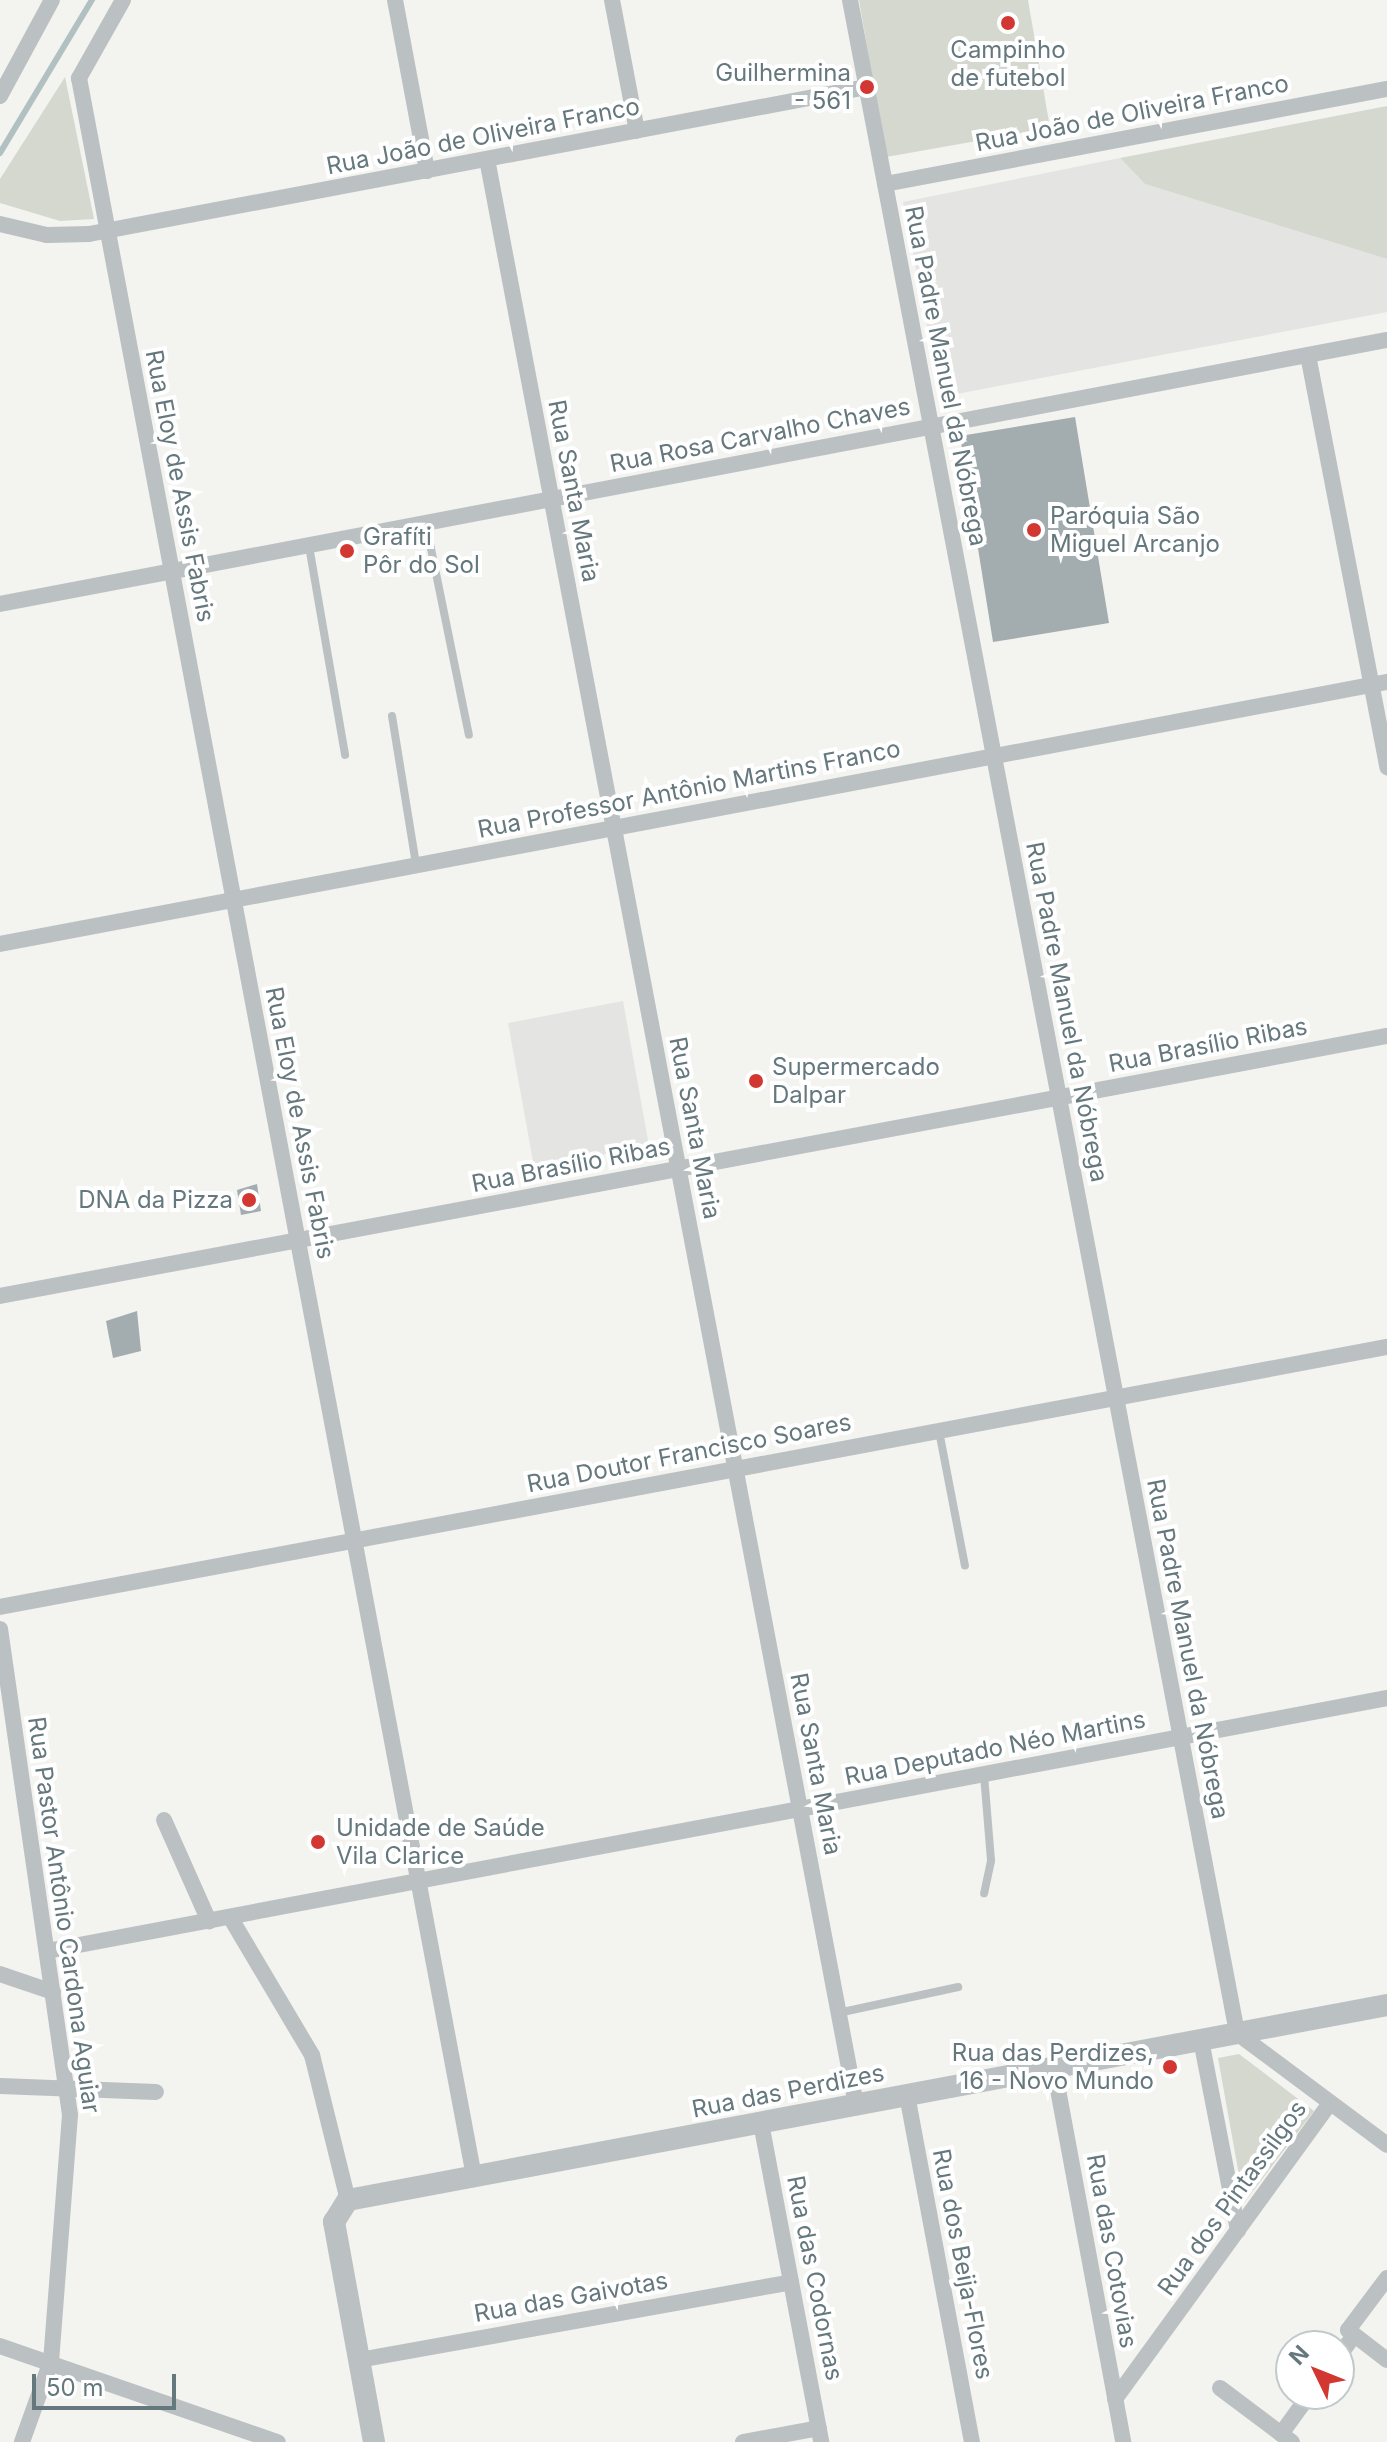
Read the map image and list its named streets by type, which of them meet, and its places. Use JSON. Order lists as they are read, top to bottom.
{
  "streets": {
    "street": [
      "Rua João de Oliveira Franco",
      "Rua Padre Manuel da Nóbrega",
      "Rua Rosa Carvalho Chaves",
      "Rua Eloy de Assis Fabris",
      "Rua Santa Maria",
      "Rua Professor Antônio Martins Franco",
      "Rua Brasílio Ribas",
      "Rua Doutor Francisco Soares",
      "Rua Deputado Néo Martins",
      "Rua Pastor Antônio Cardona Aguiar",
      "Rua das Perdizes",
      "Rua dos Pintassilgos",
      "Rua das Cotovias",
      "Rua dos Beija-Flores",
      "Rua das Codornas",
      "Rua das Gaivotas"
    ]
  },
  "crossings": [
    ["Rua João de Oliveira Franco", "Rua Padre Manuel da Nóbrega"],
    ["Rua João de Oliveira Franco", "Rua Eloy de Assis Fabris"],
    ["Rua João de Oliveira Franco", "Rua Santa Maria"],
    ["Rua Padre Manuel da Nóbrega", "Rua Rosa Carvalho Chaves"],
    ["Rua Padre Manuel da Nóbrega", "Rua Professor Antônio Martins Franco"],
    ["Rua Padre Manuel da Nóbrega", "Rua Brasílio Ribas"],
    ["Rua Padre Manuel da Nóbrega", "Rua Doutor Francisco Soares"],
    ["Rua Padre Manuel da Nóbrega", "Rua Deputado Néo Martins"],
    ["Rua Padre Manuel da Nóbrega", "Rua das Perdizes"],
    ["Rua Rosa Carvalho Chaves", "Rua Eloy de Assis Fabris"],
    ["Rua Rosa Carvalho Chaves", "Rua Santa Maria"],
    ["Rua Eloy de Assis Fabris", "Rua Professor Antônio Martins Franco"],
    ["Rua Eloy de Assis Fabris", "Rua Brasílio Ribas"],
    ["Rua Eloy de Assis Fabris", "Rua Doutor Francisco Soares"],
    ["Rua Eloy de Assis Fabris", "Rua Deputado Néo Martins"],
    ["Rua Eloy de Assis Fabris", "Rua das Perdizes"],
    ["Rua Santa Maria", "Rua Professor Antônio Martins Franco"],
    ["Rua Santa Maria", "Rua Brasílio Ribas"],
    ["Rua Santa Maria", "Rua Doutor Francisco Soares"],
    ["Rua Santa Maria", "Rua Deputado Néo Martins"],
    ["Rua Santa Maria", "Rua das Perdizes"],
    ["Rua Deputado Néo Martins", "Rua Pastor Antônio Cardona Aguiar"],
    ["Rua das Perdizes", "Rua das Cotovias"],
    ["Rua das Perdizes", "Rua dos Beija-Flores"],
    ["Rua das Perdizes", "Rua das Codornas"],
    ["Rua dos Pintassilgos", "Rua das Cotovias"],
    ["Rua das Codornas", "Rua das Gaivotas"]
  ],
  "places": [
    "Campinho de futebol",
    "Guilhermina - 561",
    "Paróquia São Miguel Arcanjo",
    "Grafíti Pôr do Sol",
    "Supermercado Dalpar",
    "DNA da Pizza",
    "Unidade de Saúde Vila Clarice",
    "Rua das Perdizes, 16 - Novo Mundo"
  ],
  "scale_bar": "50 m",
  "north": "top left"
}
